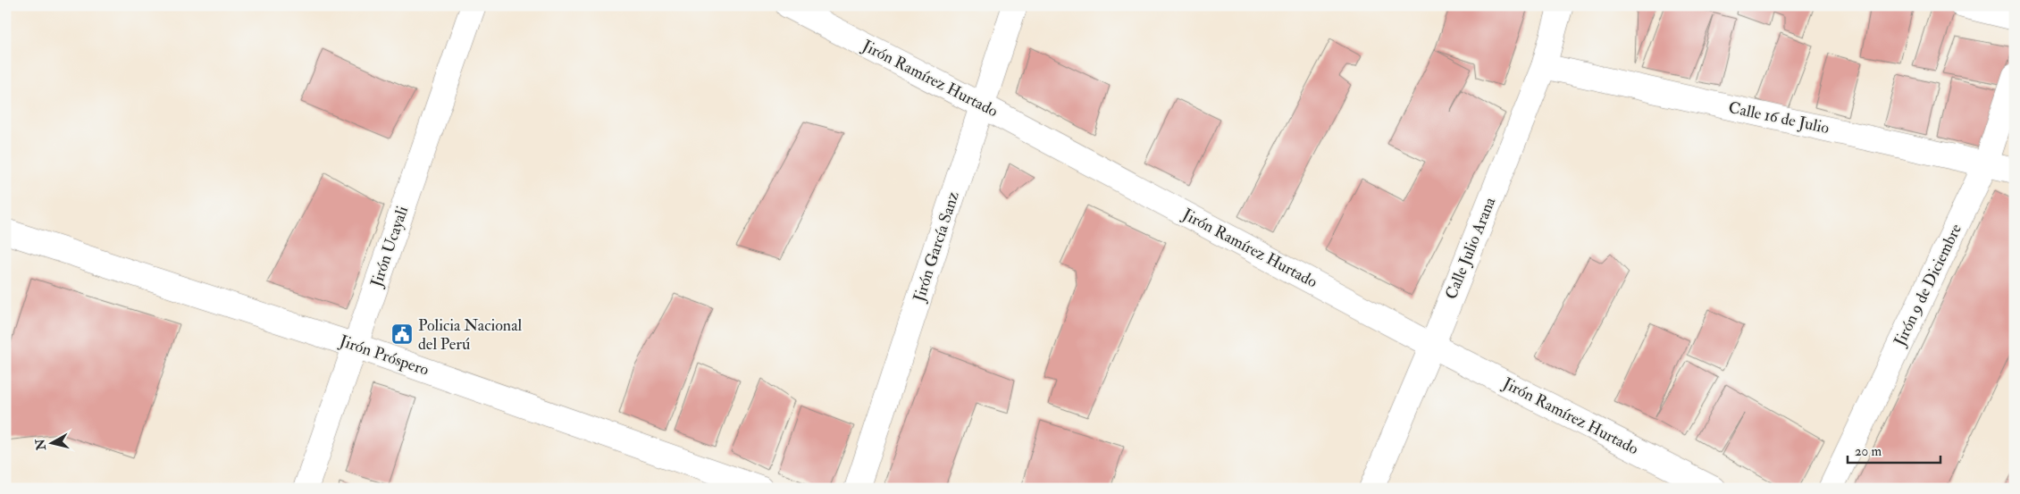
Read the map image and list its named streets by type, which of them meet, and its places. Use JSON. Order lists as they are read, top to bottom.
{
  "streets": {
    "street": [
      "Jirón Ramírez Hurtado",
      "Calle 16 de Julio",
      "Jirón Ucayali",
      "Jirón García Sanz",
      "Calle Julio Arana",
      "Jirón 9 de Diciembre",
      "Jirón Próspero"
    ]
  },
  "crossings": [
    ["Jirón Ramírez Hurtado", "Jirón García Sanz"],
    ["Jirón Ramírez Hurtado", "Calle Julio Arana"],
    ["Calle 16 de Julio", "Calle Julio Arana"],
    ["Calle 16 de Julio", "Jirón 9 de Diciembre"],
    ["Jirón Ucayali", "Jirón Próspero"]
  ],
  "places": {
    "public building": ["Policia Nacional del Perú"]
  },
  "scale_bar": "20 m",
  "north": "left"
}
